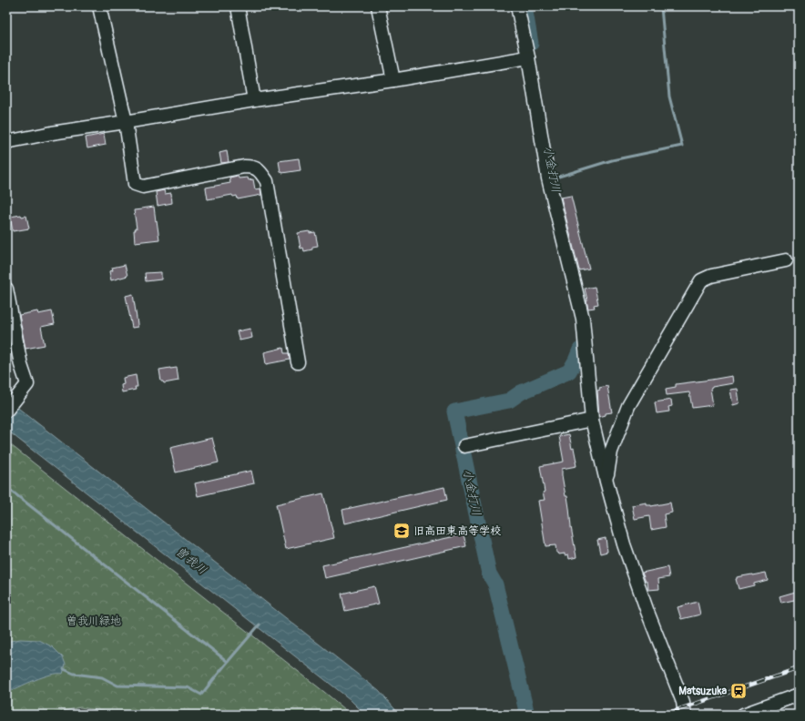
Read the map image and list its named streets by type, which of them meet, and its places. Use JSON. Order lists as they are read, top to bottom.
{
  "water": ["小金打川", "曽我川"],
  "parks": ["曽我川緑地"],
  "places": {
    "school or university": ["旧高田東高等学校"],
    "station": ["Matsuzuka"]
  }
}
